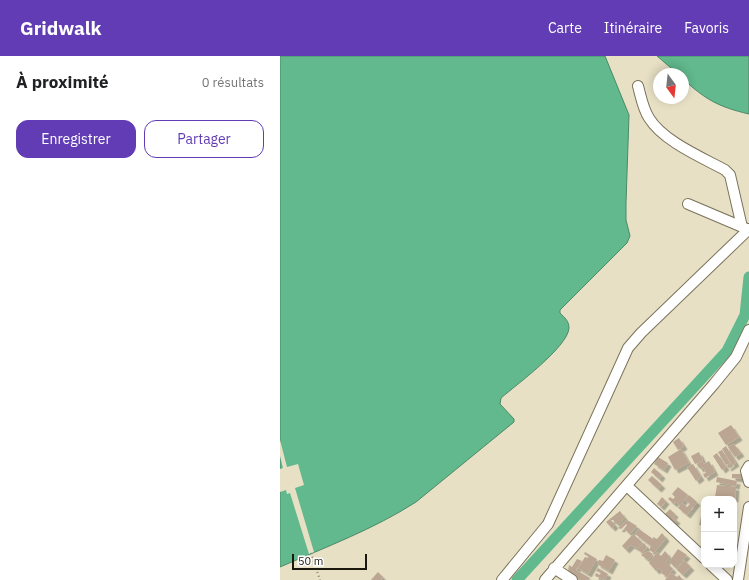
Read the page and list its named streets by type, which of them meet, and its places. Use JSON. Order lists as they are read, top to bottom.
{
  "scale_bar": "50 m",
  "north": "bottom",
  "page": {
    "header": "Gridwalk",
    "nav": ["Carte", "Itinéraire", "Favoris"],
    "heading": ["À proximité", "0 résultats"],
    "buttons": ["Enregistrer", "Partager"],
    "map_buttons": ["+", "−"],
    "scale": "50 m"
  }
}
